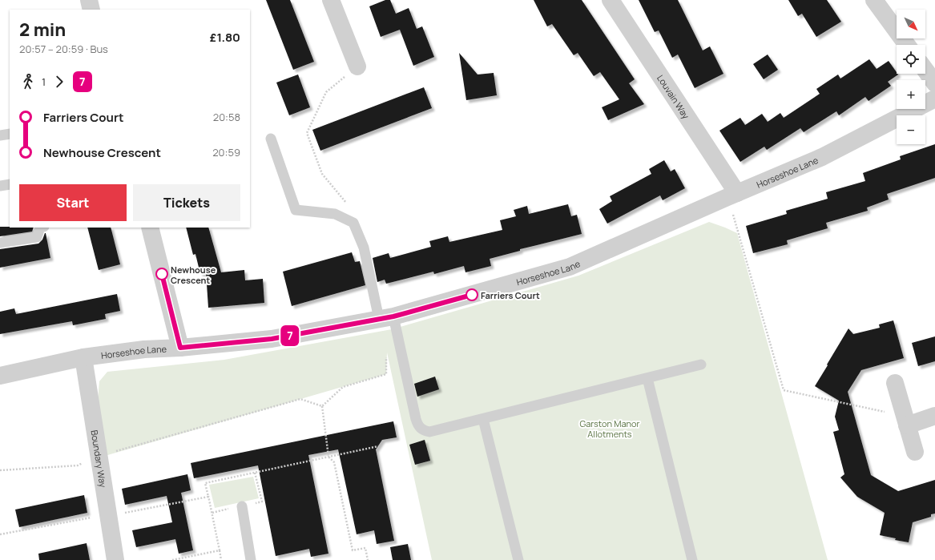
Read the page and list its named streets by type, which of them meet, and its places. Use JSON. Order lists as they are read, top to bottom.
{
  "streets": {
    "street": ["Louvain Way", "Horseshoe Lane", "Boundary Way"]
  },
  "crossings": [
    ["Louvain Way", "Horseshoe Lane"],
    ["Horseshoe Lane", "Boundary Way"]
  ],
  "parks": ["Garston Manor Allotments"],
  "places": ["Newhouse Crescent", "Farriers Court"],
  "lines": ["bus line 7"],
  "north": "bottom right",
  "page": {
    "on_map": "7",
    "map_buttons": ["+", "−"],
    "heading": ["2 min", "20:57 – 20:59 · Bus", "£1.80"],
    "legs": ["1", "7"],
    "list": [
      {
        "name": "Farriers Court",
        "value": "20:58"
      },
      {
        "name": "Newhouse Crescent",
        "value": "20:59"
      }
    ],
    "buttons": ["Start", "Tickets"]
  }
}
